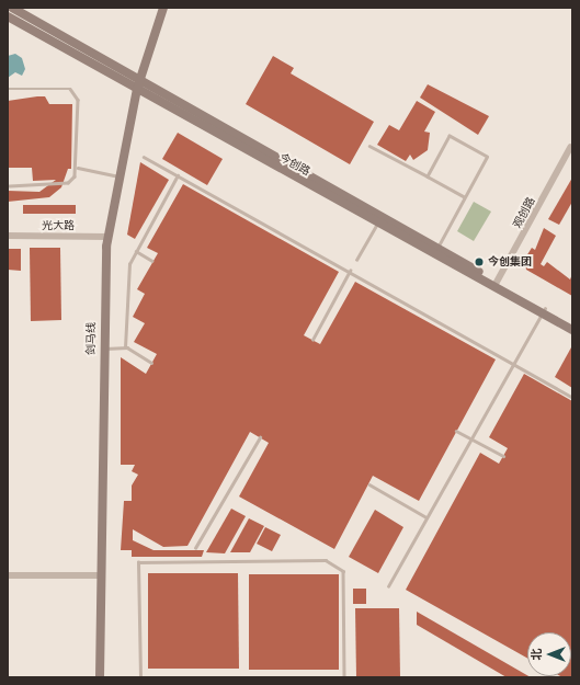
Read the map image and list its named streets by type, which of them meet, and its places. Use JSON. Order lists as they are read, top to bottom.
{
  "streets": {
    "main road": ["今创路", "剑马线"],
    "street": ["观创路", "光大路"]
  },
  "crossings": [
    ["今创路", "观创路"],
    ["今创路", "剑马线"],
    ["光大路", "剑马线"]
  ],
  "places": ["今创集团"],
  "north": "left"
}
